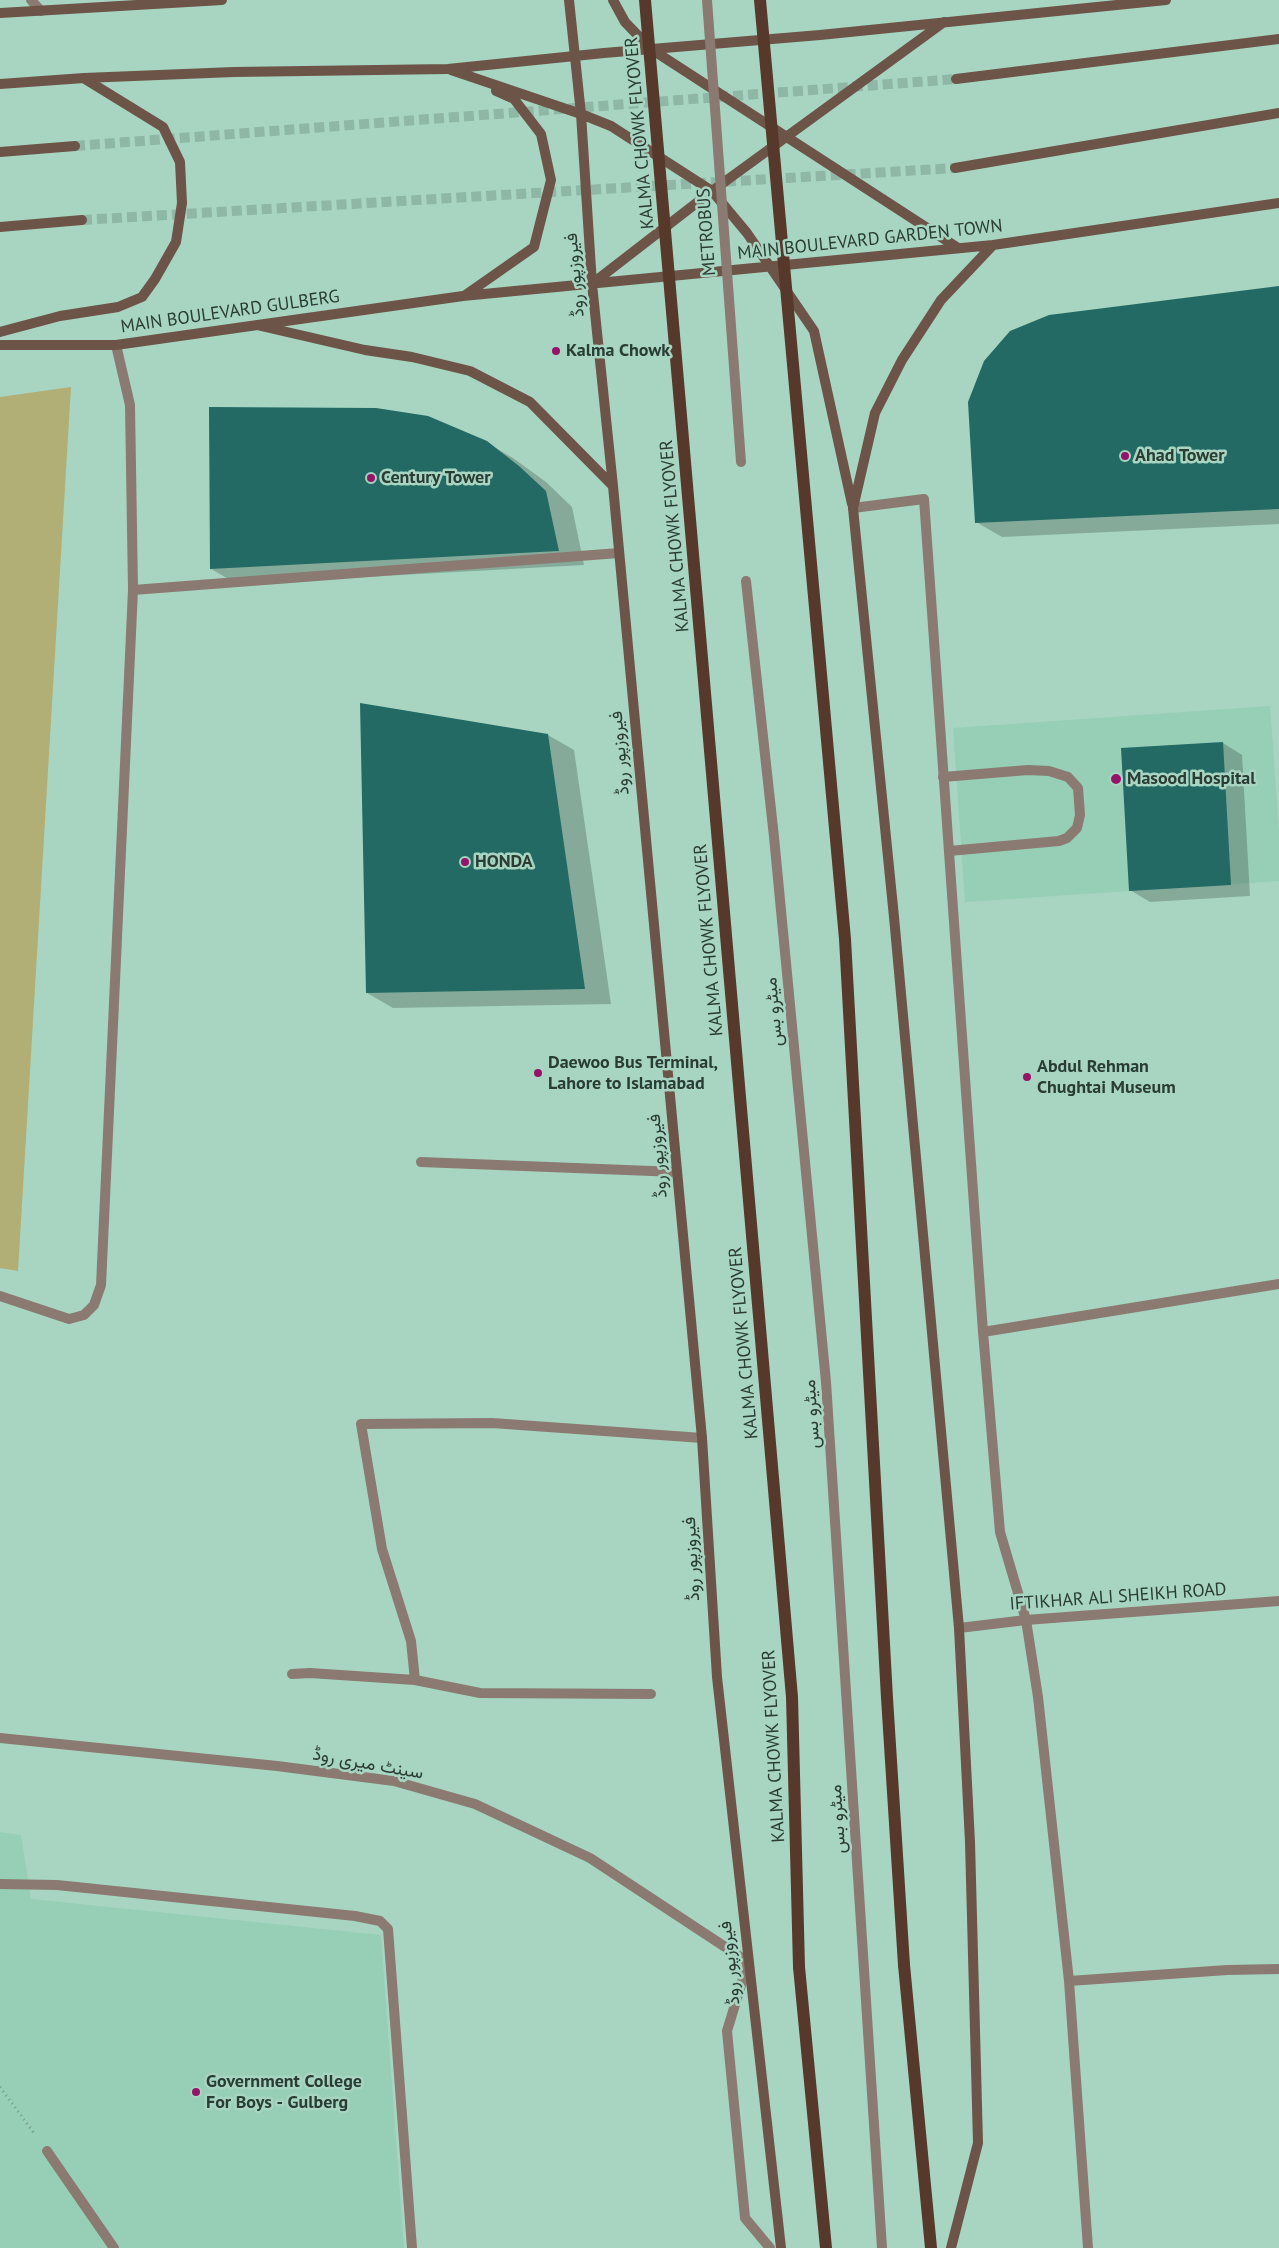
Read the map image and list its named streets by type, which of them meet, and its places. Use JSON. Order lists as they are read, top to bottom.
{
  "streets": {
    "main road": [
      "KALMA CHOWK FLYOVER",
      "MAIN BOULEVARD GARDEN TOWN",
      "فیروزپور روڈ",
      "MAIN BOULEVARD GULBERG"
    ],
    "street": [
      "METROBUS",
      "میٹرو بس",
      "IFTIKHAR ALI SHEIKH ROAD",
      "سینٹ میری روڈ"
    ]
  },
  "crossings": [
    ["MAIN BOULEVARD GARDEN TOWN", "فیروزپور روڈ"],
    ["MAIN BOULEVARD GARDEN TOWN", "MAIN BOULEVARD GULBERG"],
    ["فیروزپور روڈ", "سینٹ میری روڈ"]
  ],
  "places": [
    "Kalma Chowk",
    "Ahad Tower",
    "Century Tower",
    "Masood Hospital",
    "HONDA",
    "Daewoo Bus Terminal, Lahore to Islamabad",
    "Abdul Rehman Chughtai Museum",
    "Government College For Boys - Gulberg"
  ]
}
